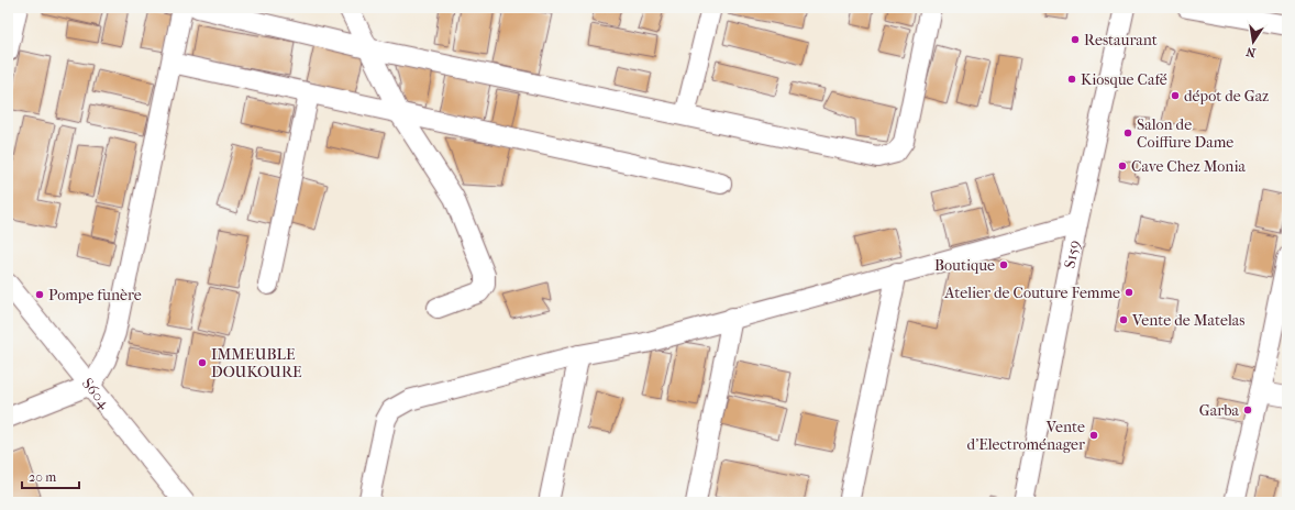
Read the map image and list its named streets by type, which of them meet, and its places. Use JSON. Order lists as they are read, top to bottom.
{
  "streets": {
    "street": ["S159", "S604"]
  },
  "places": [
    "Restaurant",
    "Kiosque Café",
    "dépot de Gaz",
    "Salon de Coiffure Dame",
    "Cave Chez Monia",
    "Boutique",
    "Atelier de Couture Femme",
    "Pompe funère",
    "Vente de Matelas",
    "IMMEUBLE DOUKOURE",
    "Garba",
    "Vente d'Electroménager"
  ],
  "scale_bar": "20 m",
  "north": "bottom"
}
